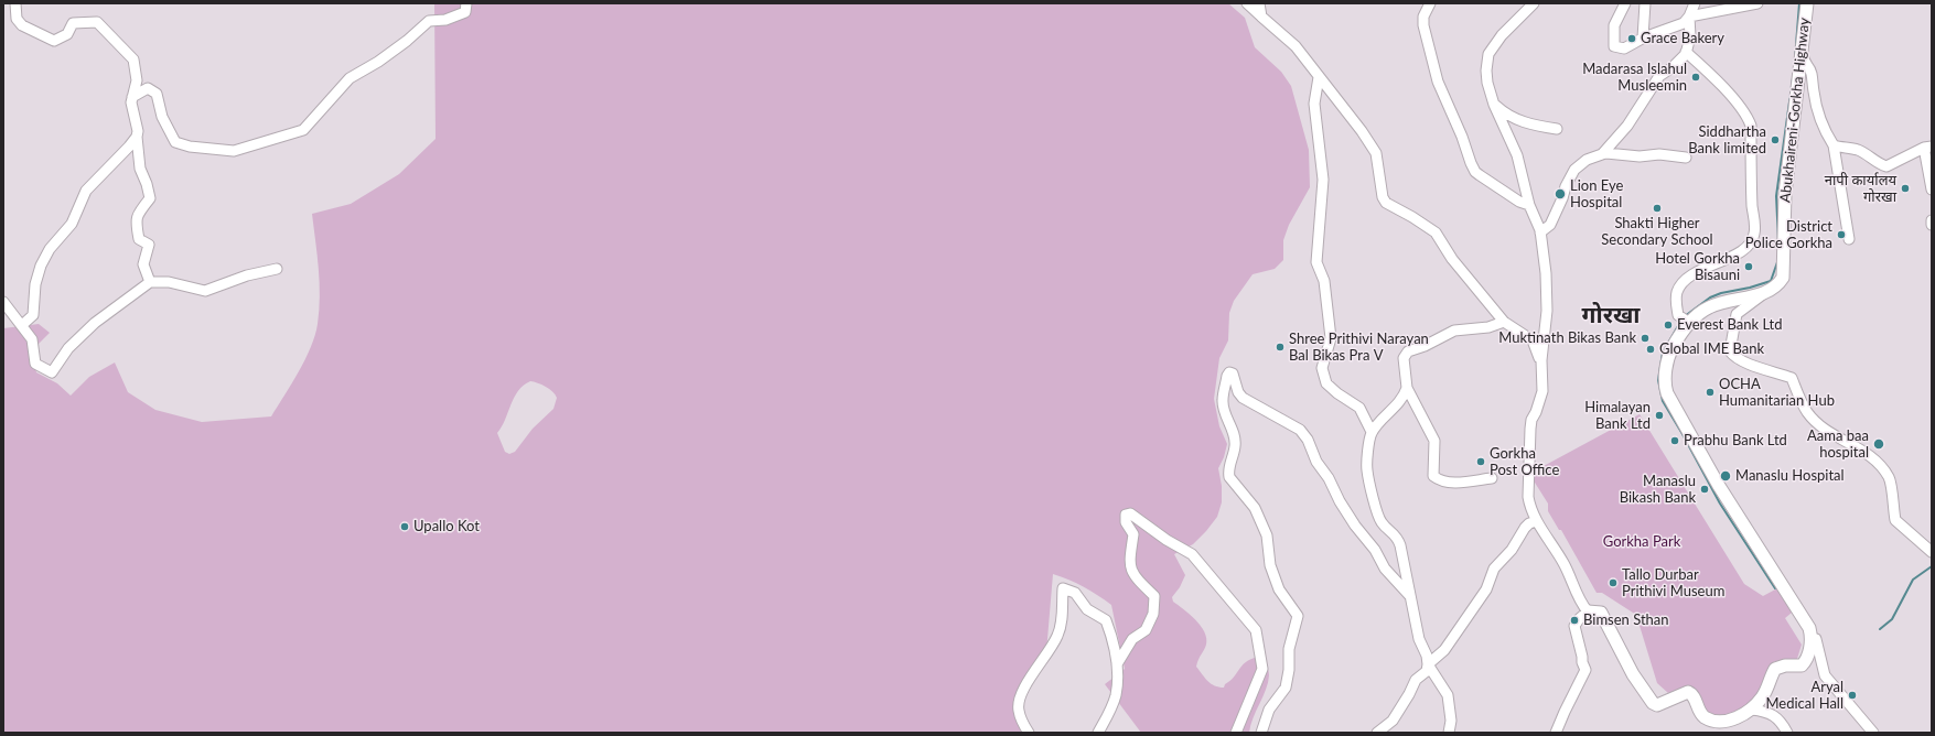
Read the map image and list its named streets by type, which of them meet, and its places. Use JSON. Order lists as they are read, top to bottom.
{
  "streets": {
    "main road": ["Abukhaireni-Gorkha Highway"]
  },
  "districts": ["गोरखा"],
  "parks": ["Gorkha Park"],
  "places": [
    "Grace Bakery",
    "Madarasa Islahul Musleemin",
    "Siddhartha Bank limited",
    "नापी कार्यालय गोरखा",
    "Lion Eye Hospital",
    "Shakti Higher Secondary School",
    "District Police Gorkha",
    "Hotel Gorkha Bisauni",
    "Everest Bank Ltd",
    "Muktinath Bikas Bank",
    "Shree Prithivi Narayan Bal Bikas Pra V",
    "Global IME Bank",
    "OCHA Humanitarian Hub",
    "Himalayan Bank Ltd",
    "Prabhu Bank Ltd",
    "Aama baa hospital",
    "Gorkha Post Office",
    "Manaslu Hospital",
    "Manaslu Bikash Bank",
    "Upallo Kot",
    "Tallo Durbar Prithivi Museum",
    "Bimsen Sthan",
    "Aryal Medical Hall"
  ]
}
